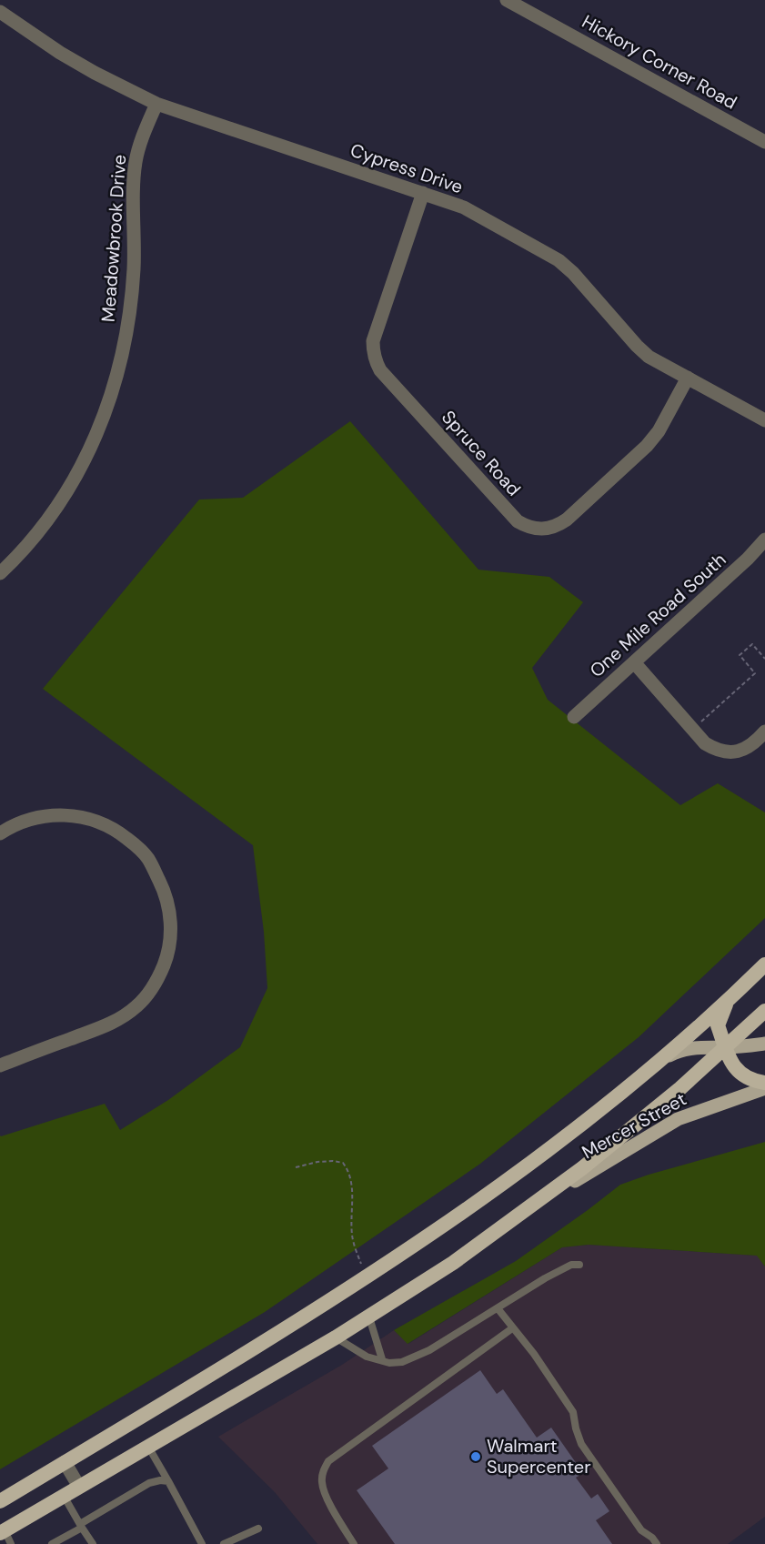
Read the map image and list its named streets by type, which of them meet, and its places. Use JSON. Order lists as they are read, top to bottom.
{
  "streets": {
    "main road": ["Mercer Street"],
    "street": [
      "Hickory Corner Road",
      "Cypress Drive",
      "Meadowbrook Drive",
      "Spruce Road",
      "One Mile Road South"
    ]
  },
  "crossings": [
    ["Cypress Drive", "Meadowbrook Drive"],
    ["Cypress Drive", "Spruce Road"]
  ],
  "places": ["Walmart Supercenter"]
}
